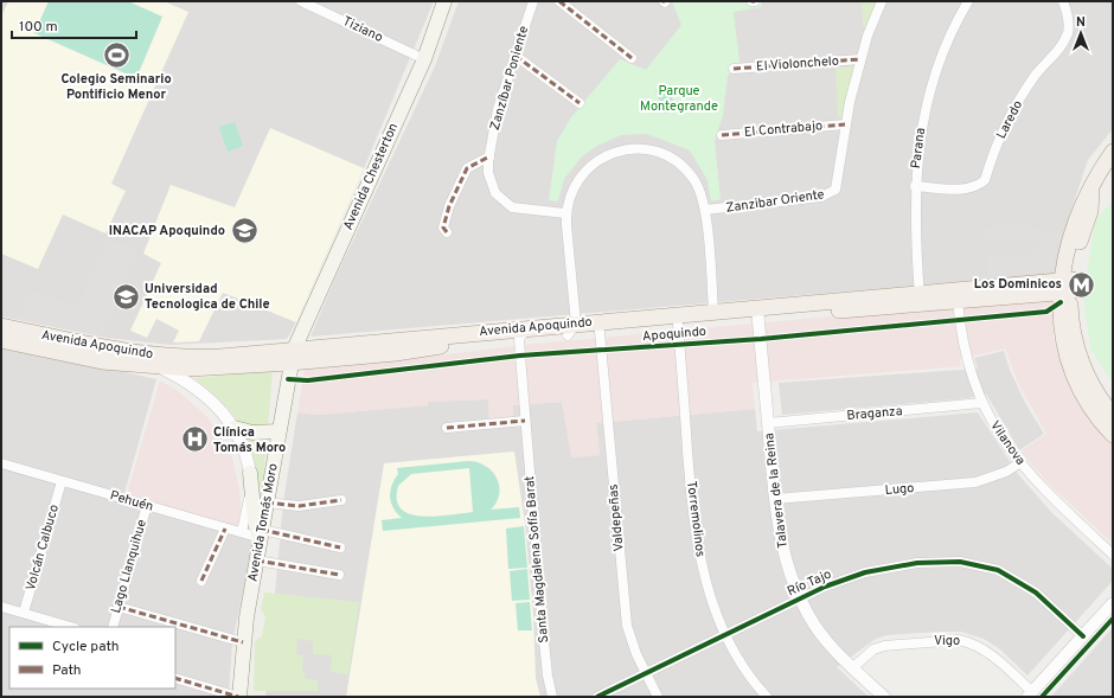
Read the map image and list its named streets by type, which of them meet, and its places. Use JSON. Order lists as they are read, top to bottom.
{
  "streets": {
    "main road": ["Avenida Chesterton", "Avenida Apoquindo", "Avenida Tomás Moro"],
    "street": [
      "Tiziano",
      "El Violonchelo",
      "Zanzíbar Poniente",
      "Laredo",
      "El Contrabajo",
      "Parana",
      "Zanzibar Oriente",
      "Braganza",
      "Vilanova",
      "Lugo",
      "Talavera de la Reina",
      "Pehuén",
      "Valdepeñas",
      "Torremolinos",
      "Volcán Calbuco",
      "Santa Magdalena Sofía Barat",
      "Lago Llanquihue",
      "Río Tajo",
      "Vigo"
    ],
    "cycle path": ["Apoquindo"]
  },
  "crossings": [
    ["Tiziano", "Avenida Chesterton"],
    ["El Violonchelo", "Zanzibar Oriente"],
    ["Laredo", "Parana"],
    ["El Contrabajo", "Zanzibar Oriente"],
    ["Parana", "Avenida Apoquindo"],
    ["Avenida Chesterton", "Avenida Apoquindo"],
    ["Avenida Chesterton", "Avenida Tomás Moro"],
    ["Avenida Apoquindo", "Vilanova"],
    ["Avenida Apoquindo", "Talavera de la Reina"],
    ["Avenida Apoquindo", "Valdepeñas"],
    ["Avenida Apoquindo", "Torremolinos"],
    ["Avenida Apoquindo", "Avenida Tomás Moro"],
    ["Avenida Apoquindo", "Santa Magdalena Sofía Barat"],
    ["Braganza", "Vilanova"],
    ["Braganza", "Talavera de la Reina"],
    ["Vilanova", "Lugo"],
    ["Lugo", "Talavera de la Reina"],
    ["Talavera de la Reina", "Río Tajo"],
    ["Talavera de la Reina", "Vigo"],
    ["Pehuén", "Avenida Tomás Moro"],
    ["Pehuén", "Volcán Calbuco"],
    ["Pehuén", "Lago Llanquihue"],
    ["Valdepeñas", "Río Tajo"],
    ["Torremolinos", "Río Tajo"]
  ],
  "parks": ["Parque Montegrande"],
  "places": {
    "sports": ["Colegio Seminario Pontificio Menor"],
    "school or university": ["INACAP Apoquindo", "Universidad Tecnologica de Chile"],
    "metro station": ["Los Dominicos"],
    "hospital": ["Clínica Tomás Moro"]
  },
  "legend": ["Cycle path", "Path"],
  "scale_bar": "100 m",
  "north": "top"
}
